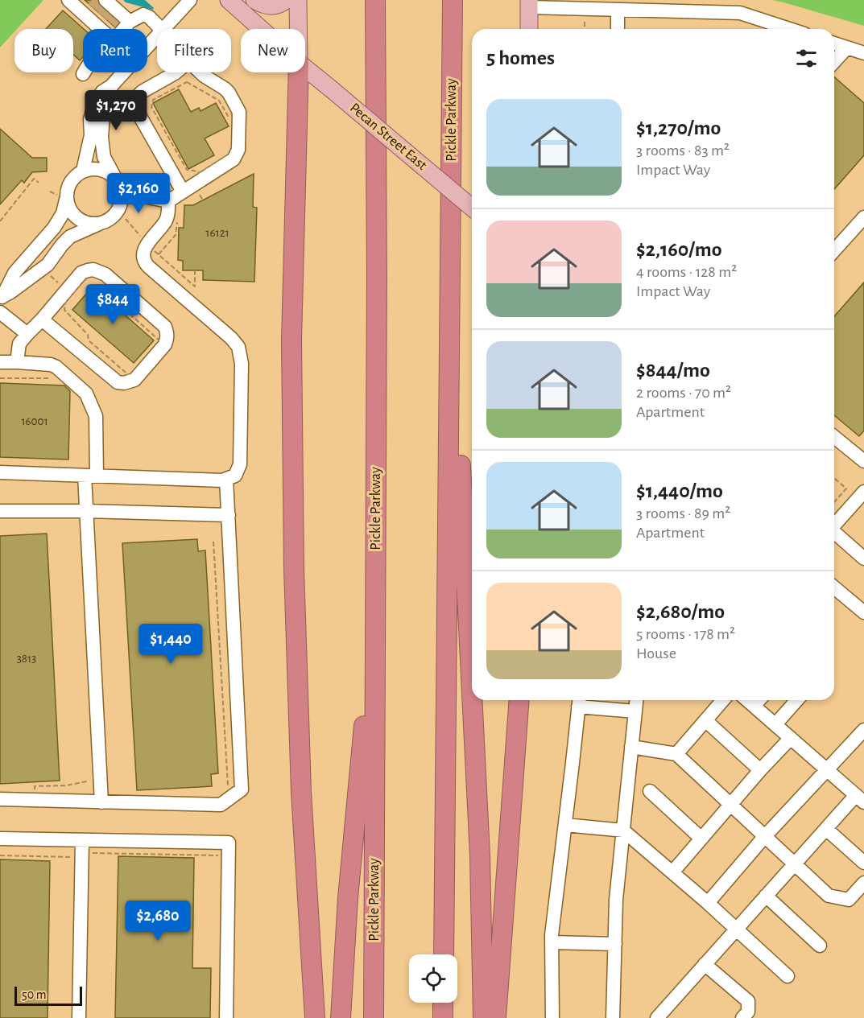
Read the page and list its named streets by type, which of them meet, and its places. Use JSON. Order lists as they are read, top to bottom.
{
  "streets": {
    "highway": ["Pickle Parkway"],
    "main road": ["Pecan Street East"]
  },
  "house_numbers": ["16121", "16001", "3813"],
  "scale_bar": "50 m",
  "page": {
    "chip": [
      "Buy",
      "Rent",
      "Filters",
      "New"
    ],
    "heading": "5 homes",
    "list": [
      {
        "name": "$1,270/mo",
        "note": "3 rooms · 83 m² · Impact Way"
      },
      {
        "name": "$2,160/mo",
        "note": "4 rooms · 128 m² · Impact Way"
      },
      {
        "name": "$844/mo",
        "note": "2 rooms · 70 m² · Apartment"
      },
      {
        "name": "$1,440/mo",
        "note": "3 rooms · 89 m² · Apartment"
      },
      {
        "name": "$2,680/mo",
        "note": "5 rooms · 178 m² · House"
      }
    ],
    "price": [
      "$1,270",
      "$2,160",
      "$844",
      "$1,440",
      "$2,680"
    ],
    "scale": "50 m"
  }
}
